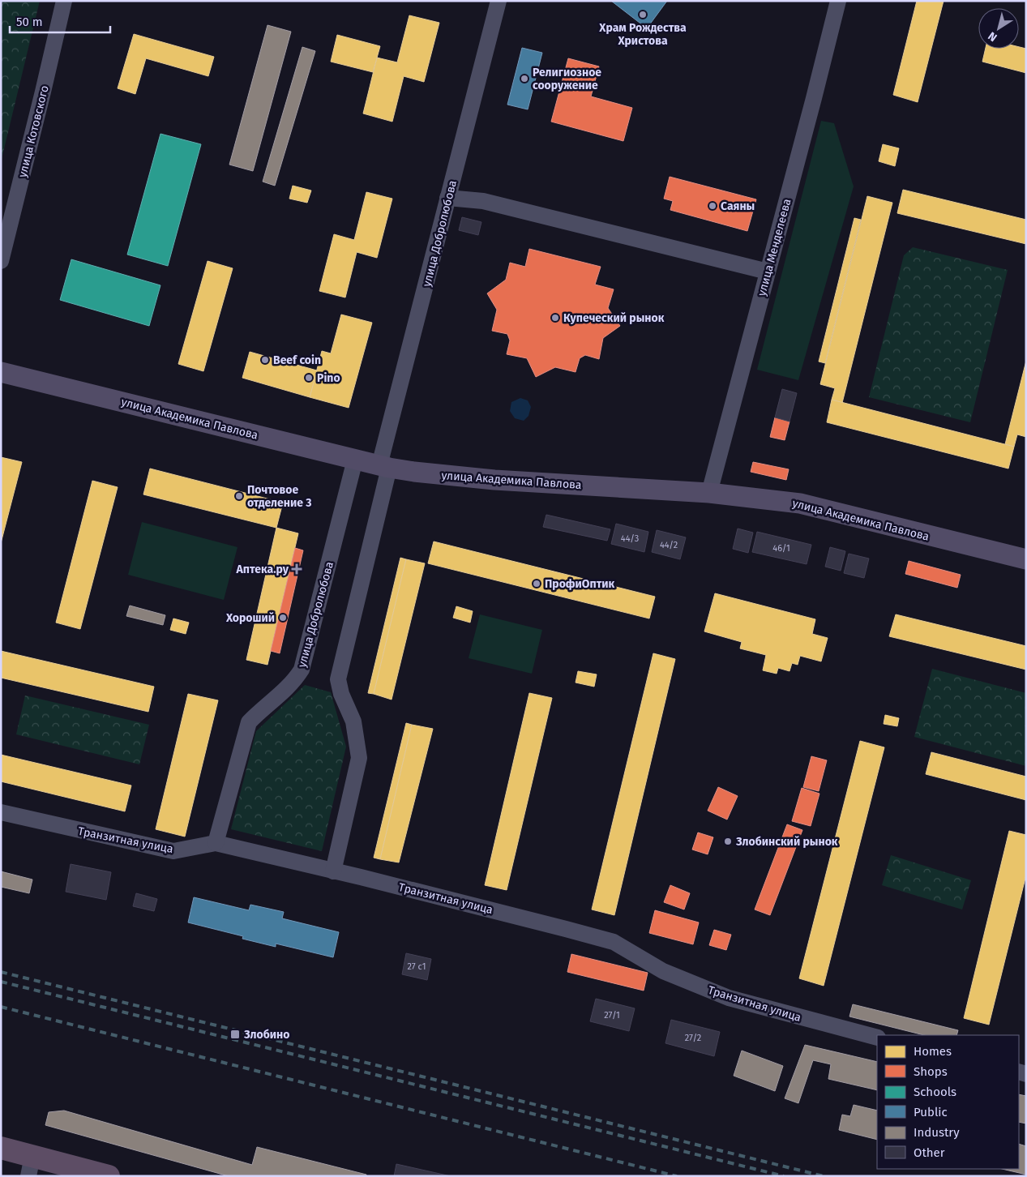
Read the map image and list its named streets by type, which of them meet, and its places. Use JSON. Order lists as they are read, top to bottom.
{
  "streets": {
    "main road": ["улица Академика Павлова"],
    "street": [
      "улица Котовского",
      "улица Добролюбова",
      "улица Менделеева",
      "Транзитная улица"
    ]
  },
  "crossings": [
    ["улица Добролюбова", "улица Академика Павлова"],
    ["улица Добролюбова", "Транзитная улица"],
    ["улица Менделеева", "улица Академика Павлова"]
  ],
  "places": {
    "other": [
      "Храм Рождества Христова",
      "Религиозное сооружение",
      "Саяны",
      "Купеческий рынок",
      "Beef coin",
      "Pino",
      "Почтовое отделение 3",
      "ПрофиОптик",
      "Хороший",
      "Злобинский рынок"
    ],
    "health": ["Аптека.ру"],
    "transit": ["Злобино"]
  },
  "house_numbers": [
    "44/3",
    "44/2",
    "46/1",
    "27 с1",
    "27/1",
    "27/2"
  ],
  "legend": [
    "Homes",
    "Shops",
    "Schools",
    "Public",
    "Industry",
    "Other"
  ],
  "scale_bar": "50 m",
  "north": "bottom left"
}
